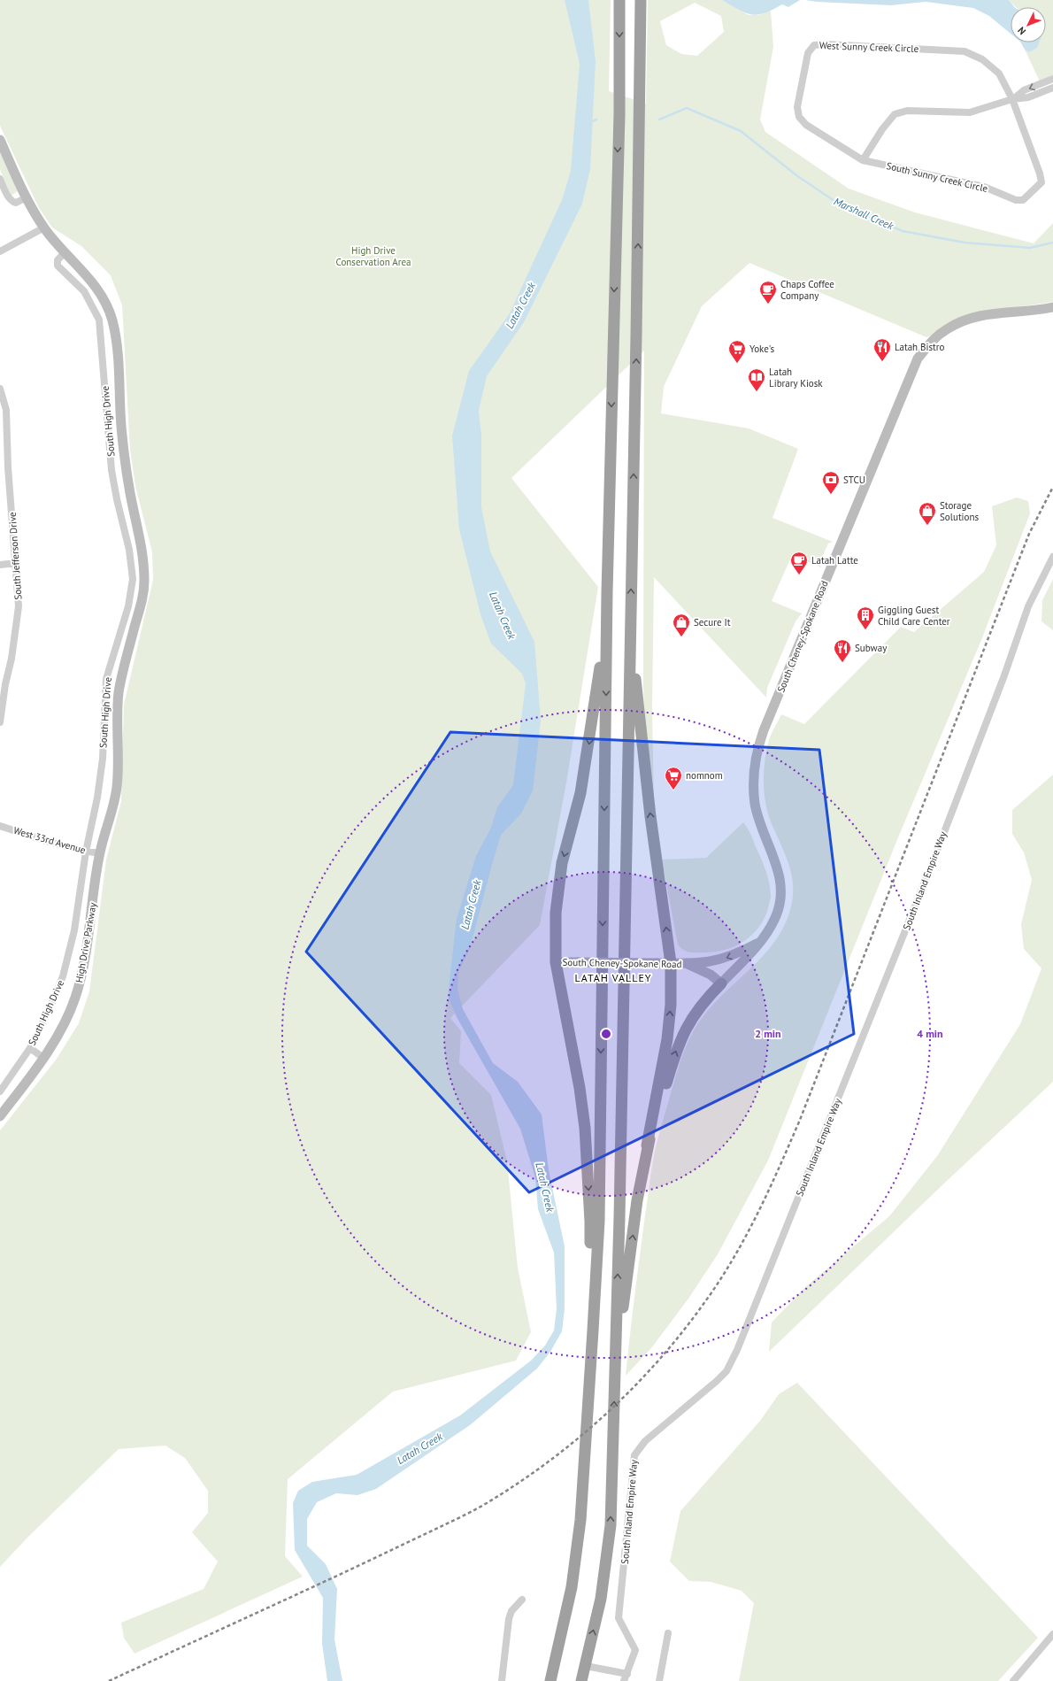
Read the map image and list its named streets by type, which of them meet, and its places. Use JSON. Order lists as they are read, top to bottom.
{
  "streets": {
    "main road": ["South High Drive", "South Cheney-Spokane Road", "High Drive Parkway"],
    "street": [
      "West Sunny Creek Circle",
      "South Sunny Creek Circle",
      "South Jefferson Drive",
      "West 33rd Avenue",
      "South Inland Empire Way"
    ]
  },
  "crossings": [
    ["West Sunny Creek Circle", "South Sunny Creek Circle"],
    ["South High Drive", "West 33rd Avenue"],
    ["South High Drive", "High Drive Parkway"],
    ["West 33rd Avenue", "High Drive Parkway"]
  ],
  "districts": ["LATAH VALLEY"],
  "water": ["Marshall Creek", "Latah Creek"],
  "parks": ["High Drive Conservation Area"],
  "places": {
    "cafe": ["Chaps Coffee Company", "Latah Latte"],
    "restaurant": ["Latah Bistro", "Subway"],
    "supermarket": ["Yoke's", "nomnom"],
    "library": ["Latah Library Kiosk"],
    "bank": ["STCU"],
    "shop": ["Storage Solutions", "Secure It"],
    "building": ["Giggling Guest Child Care Center"]
  },
  "north": "bottom left",
  "rings": ["2 min", "4 min"]
}
